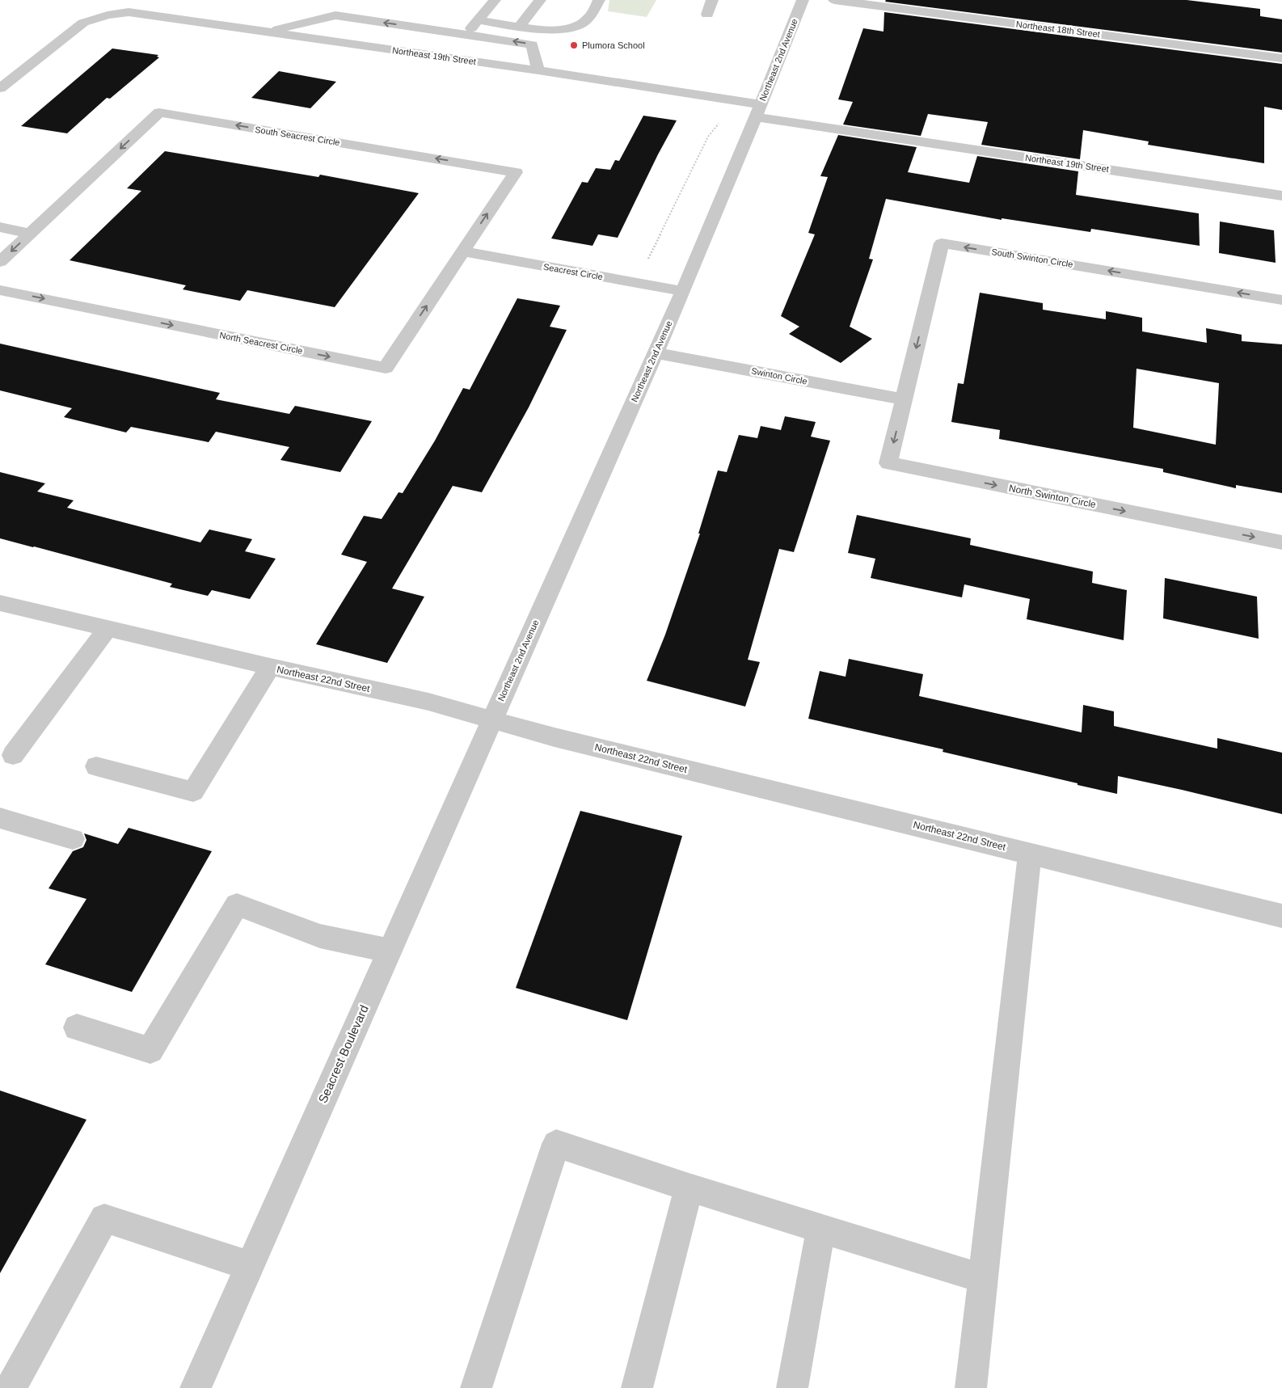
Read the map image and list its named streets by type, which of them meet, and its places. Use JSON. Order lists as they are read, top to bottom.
{
  "streets": {
    "street": [
      "Northeast 18th Street",
      "Northeast 19th Street",
      "Northeast 2nd Avenue",
      "South Seacrest Circle",
      "South Swinton Circle",
      "Seacrest Circle",
      "North Seacrest Circle",
      "Swinton Circle",
      "North Swinton Circle",
      "Northeast 22nd Street",
      "Seacrest Boulevard"
    ]
  },
  "crossings": [
    ["Northeast 19th Street", "Northeast 2nd Avenue"],
    ["Northeast 2nd Avenue", "Seacrest Circle"],
    ["Northeast 2nd Avenue", "Swinton Circle"],
    ["Northeast 2nd Avenue", "Northeast 22nd Street"],
    ["Northeast 2nd Avenue", "Seacrest Boulevard"],
    ["South Seacrest Circle", "Seacrest Circle"],
    ["South Seacrest Circle", "North Seacrest Circle"],
    ["South Swinton Circle", "Swinton Circle"],
    ["South Swinton Circle", "North Swinton Circle"],
    ["Seacrest Circle", "North Seacrest Circle"],
    ["Swinton Circle", "North Swinton Circle"],
    ["Northeast 22nd Street", "Seacrest Boulevard"]
  ],
  "one_way": ["North Seacrest Circle", "North Swinton Circle"],
  "places": ["Plumora School"]
}
